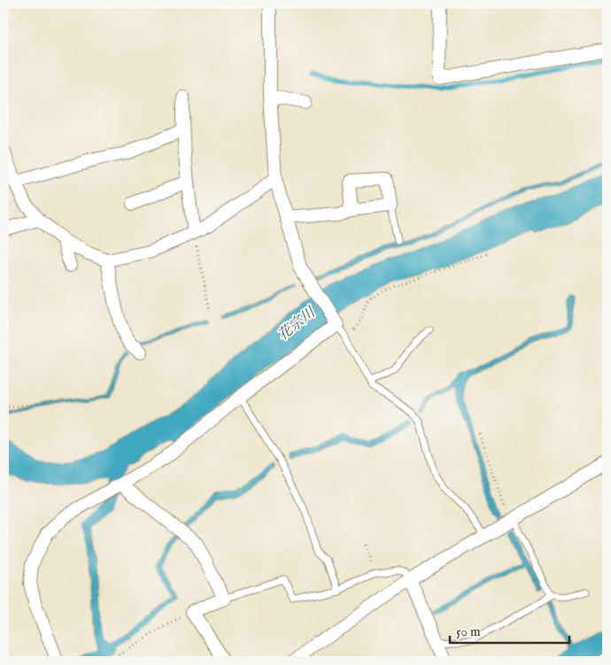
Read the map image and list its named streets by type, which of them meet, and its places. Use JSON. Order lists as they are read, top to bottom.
{
  "water": ["花宗川"],
  "scale_bar": "50 m"
}
